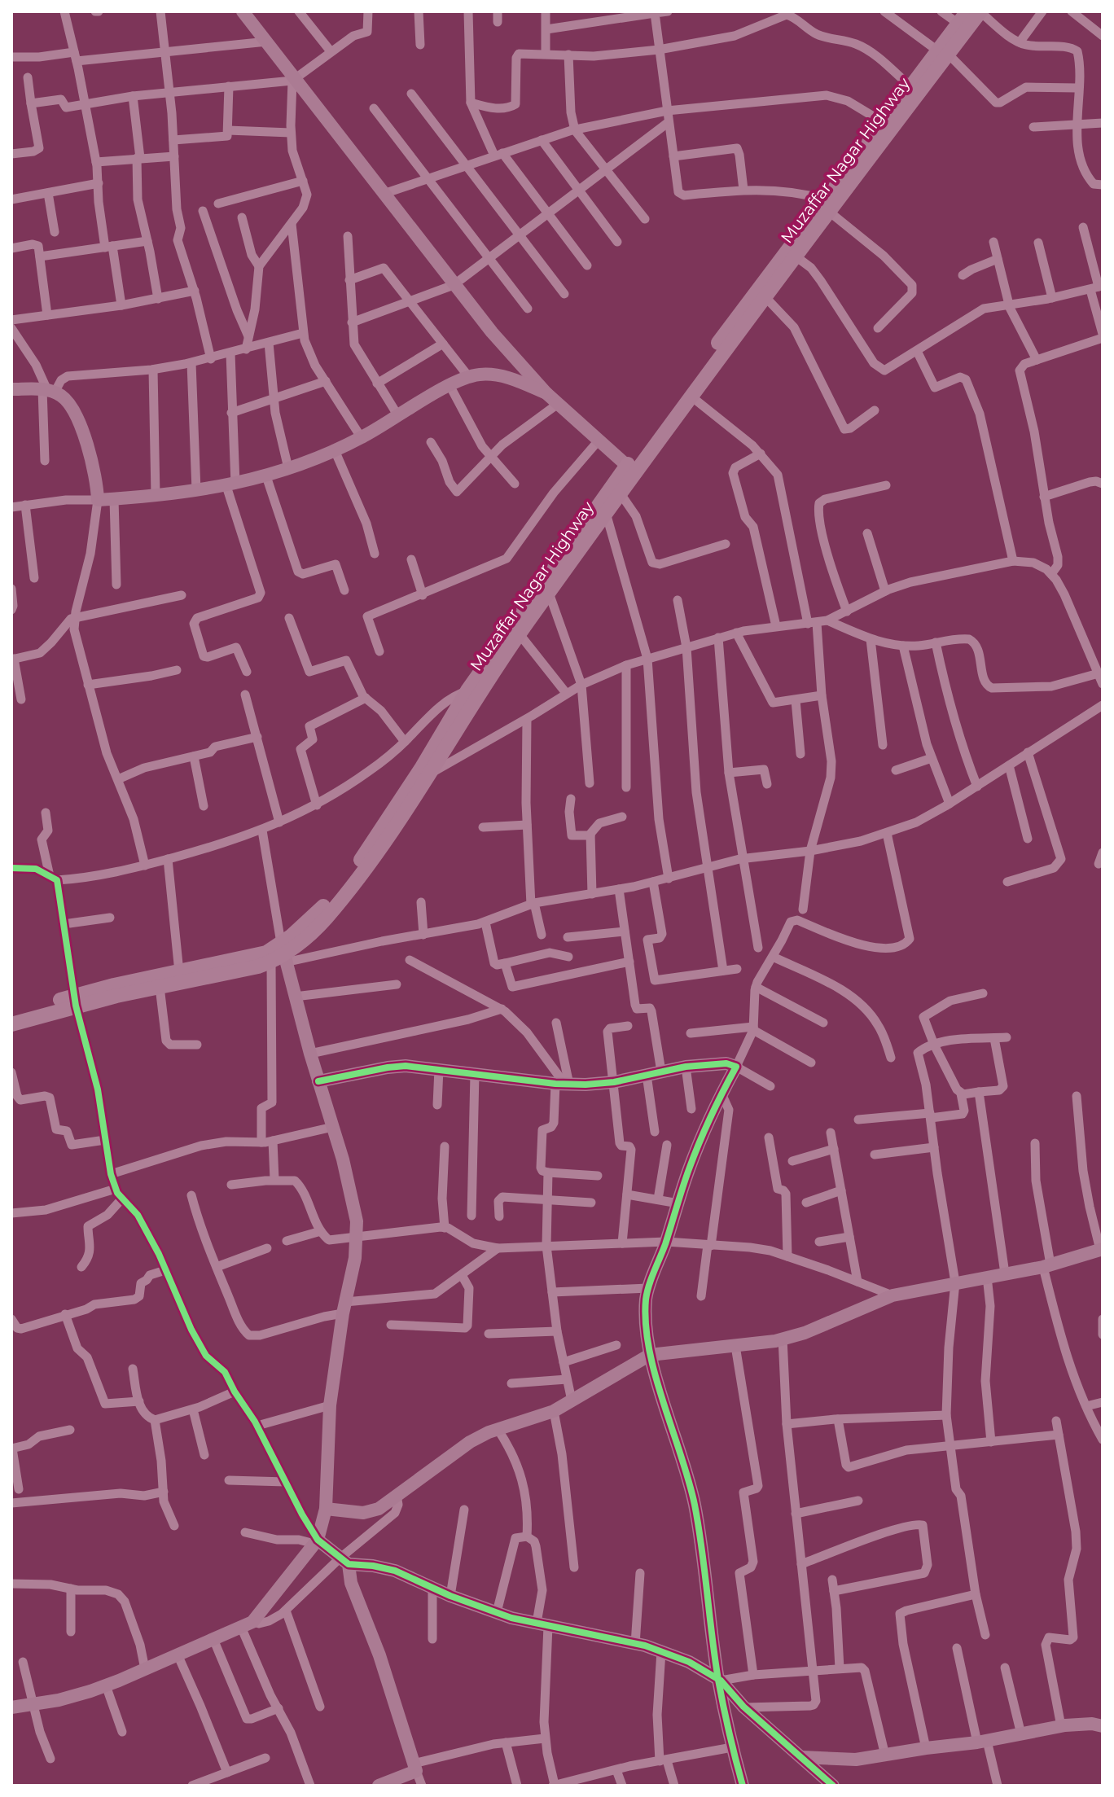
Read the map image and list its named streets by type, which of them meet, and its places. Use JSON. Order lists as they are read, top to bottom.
{
  "streets": {
    "main road": ["Muzaffar Nagar Highway"]
  }
}
